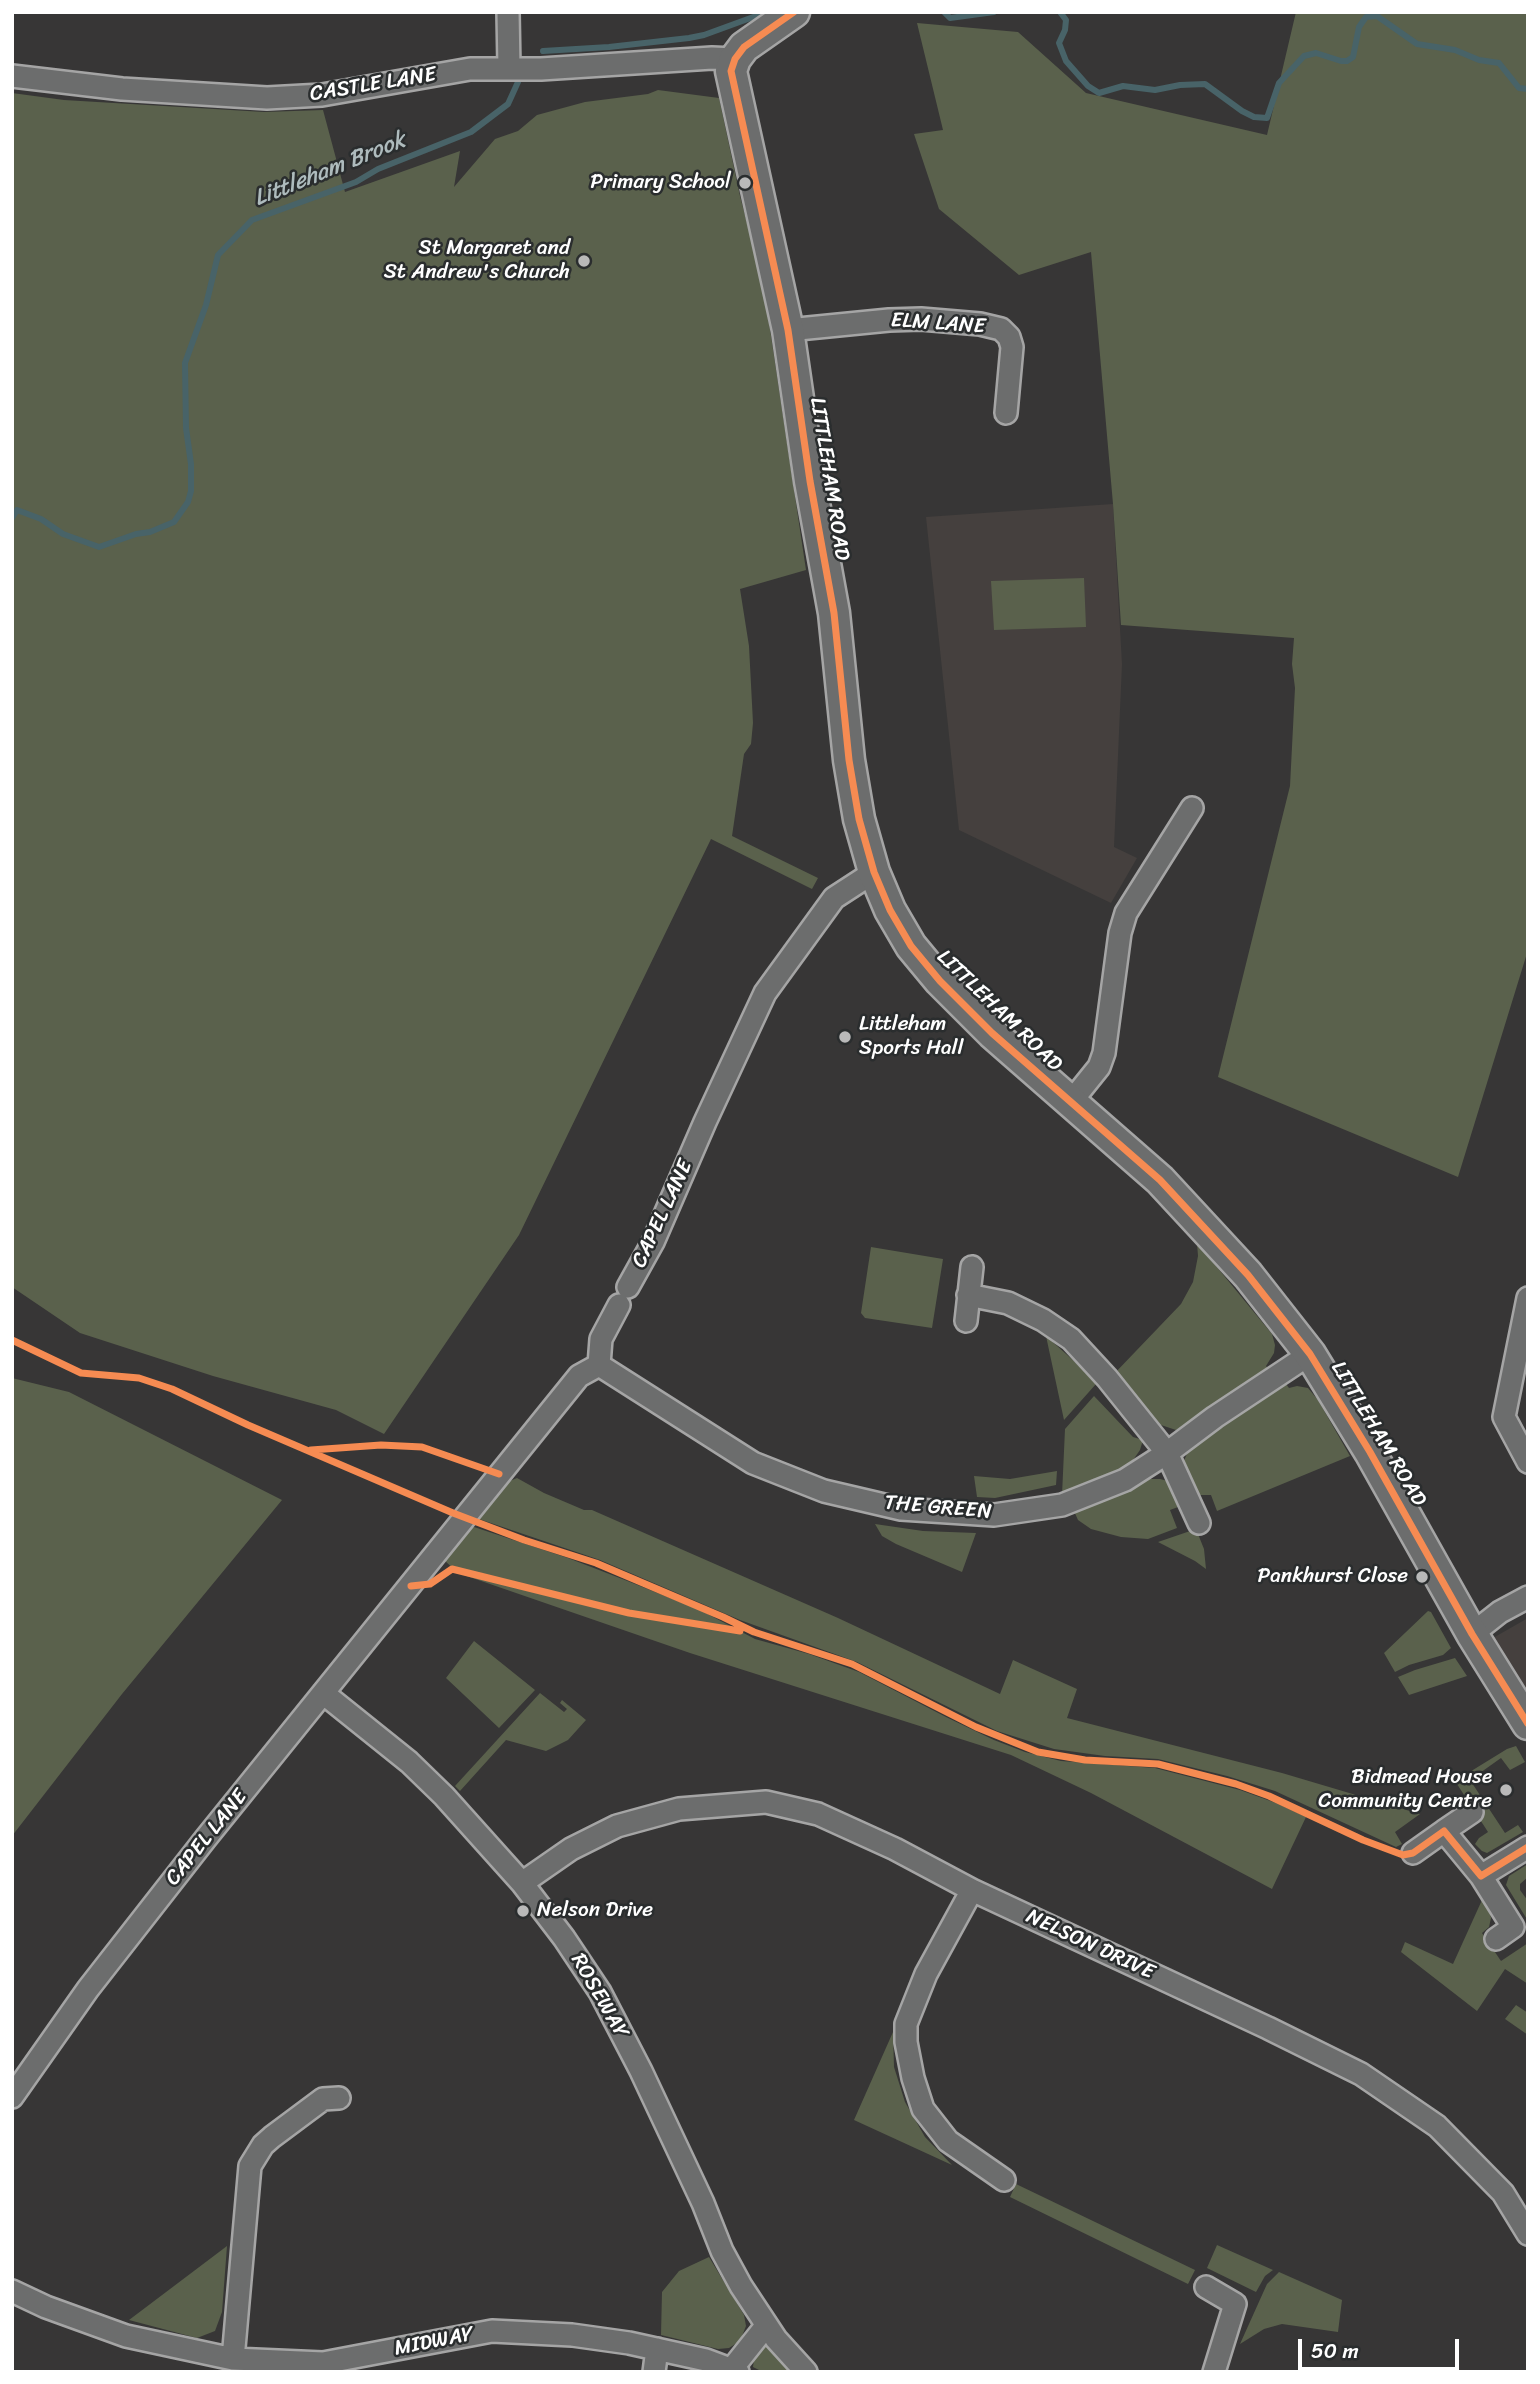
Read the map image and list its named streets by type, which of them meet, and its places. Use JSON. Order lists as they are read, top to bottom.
{
  "streets": {
    "street": [
      "CASTLE LANE",
      "ELM LANE",
      "LITTLEHAM ROAD",
      "CAPEL LANE",
      "THE GREEN",
      "NELSON DRIVE",
      "ROSEWAY",
      "MIDWAY"
    ]
  },
  "crossings": [
    ["CASTLE LANE", "LITTLEHAM ROAD"],
    ["ELM LANE", "LITTLEHAM ROAD"],
    ["LITTLEHAM ROAD", "CAPEL LANE"],
    ["LITTLEHAM ROAD", "THE GREEN"],
    ["CAPEL LANE", "THE GREEN"],
    ["CAPEL LANE", "ROSEWAY"],
    ["NELSON DRIVE", "ROSEWAY"]
  ],
  "water": ["Littleham Brook"],
  "places": [
    "Primary School",
    "St Margaret and St Andrew's Church",
    "Littleham Sports Hall",
    "Pankhurst Close",
    "Bidmead House Community Centre",
    "Nelson Drive"
  ],
  "scale_bar": "50 m"
}
